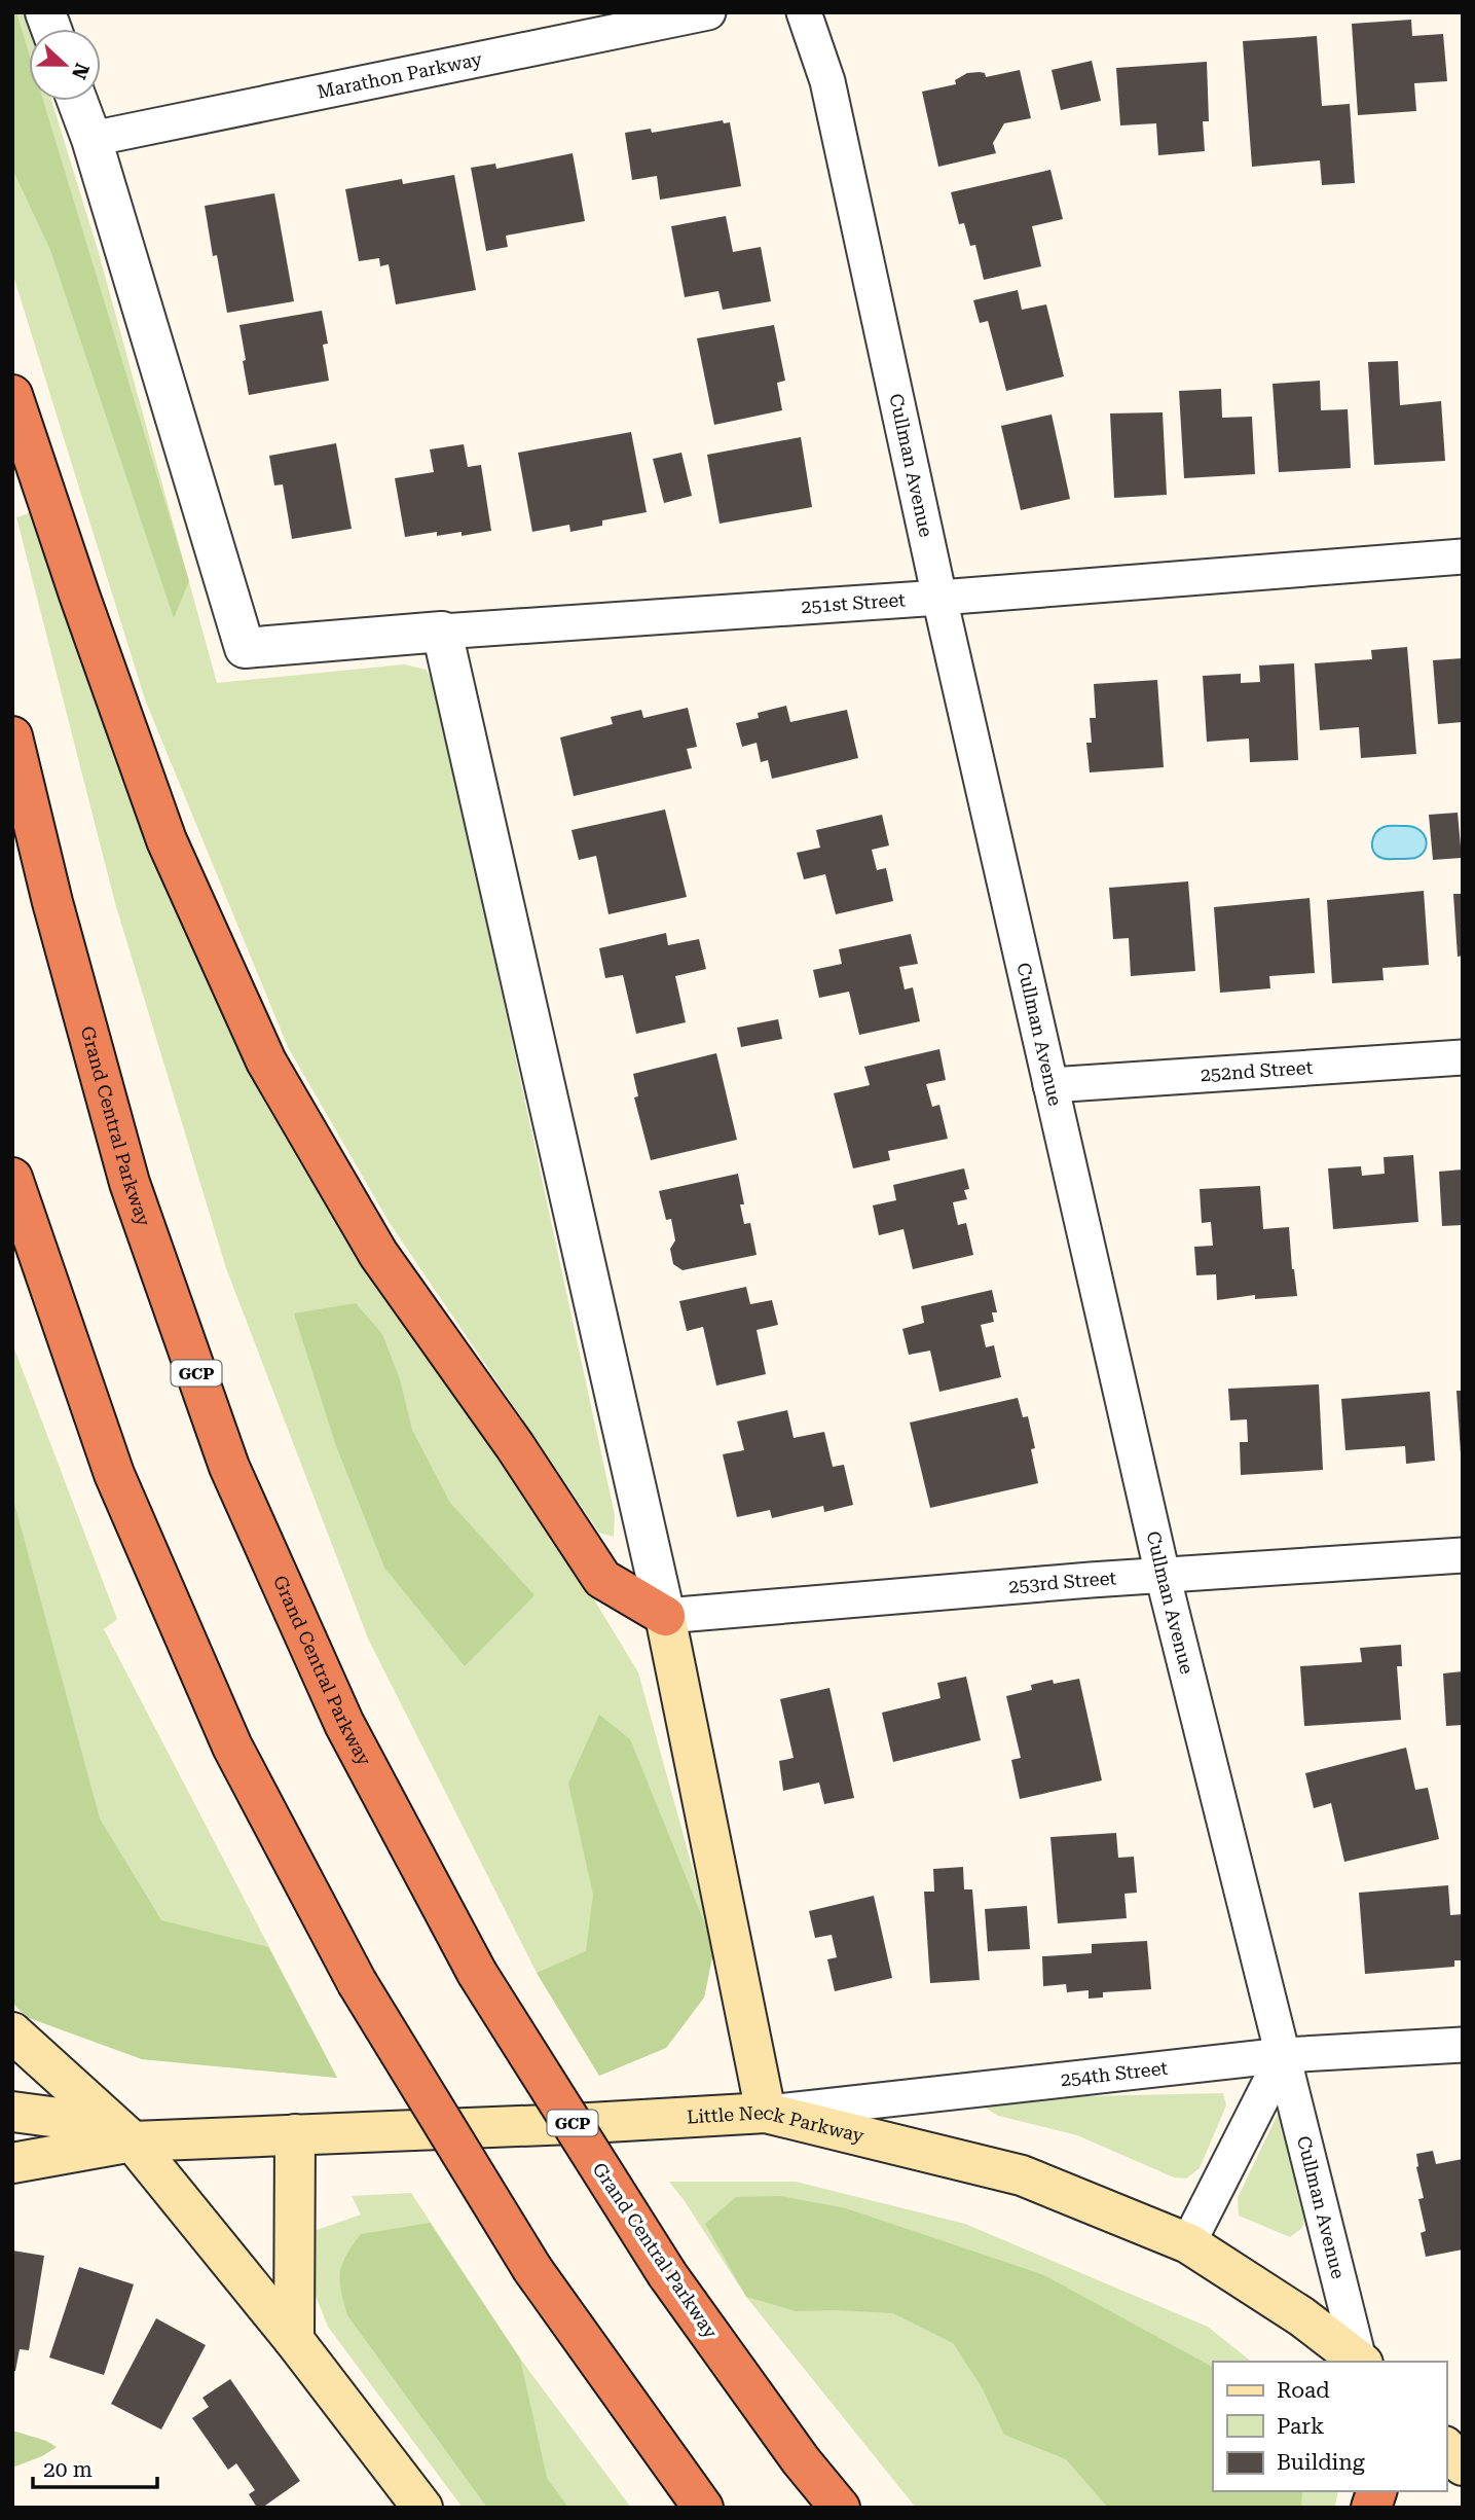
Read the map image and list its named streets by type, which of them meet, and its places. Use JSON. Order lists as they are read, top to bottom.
{
  "streets": {
    "highway": ["Grand Central Parkway", "GCP"],
    "main road": ["Little Neck Parkway"],
    "street": [
      "Marathon Parkway",
      "Cullman Avenue",
      "251st Street",
      "252nd Street",
      "253rd Street",
      "254th Street"
    ]
  },
  "crossings": [
    ["Marathon Parkway", "251st Street"],
    ["Cullman Avenue", "251st Street"],
    ["Cullman Avenue", "252nd Street"],
    ["Cullman Avenue", "253rd Street"],
    ["Cullman Avenue", "254th Street"],
    ["Cullman Avenue", "Little Neck Parkway"],
    ["254th Street", "Little Neck Parkway"]
  ],
  "legend": ["Road", "Park", "Building"],
  "scale_bar": "20 m",
  "north": "right"
}
